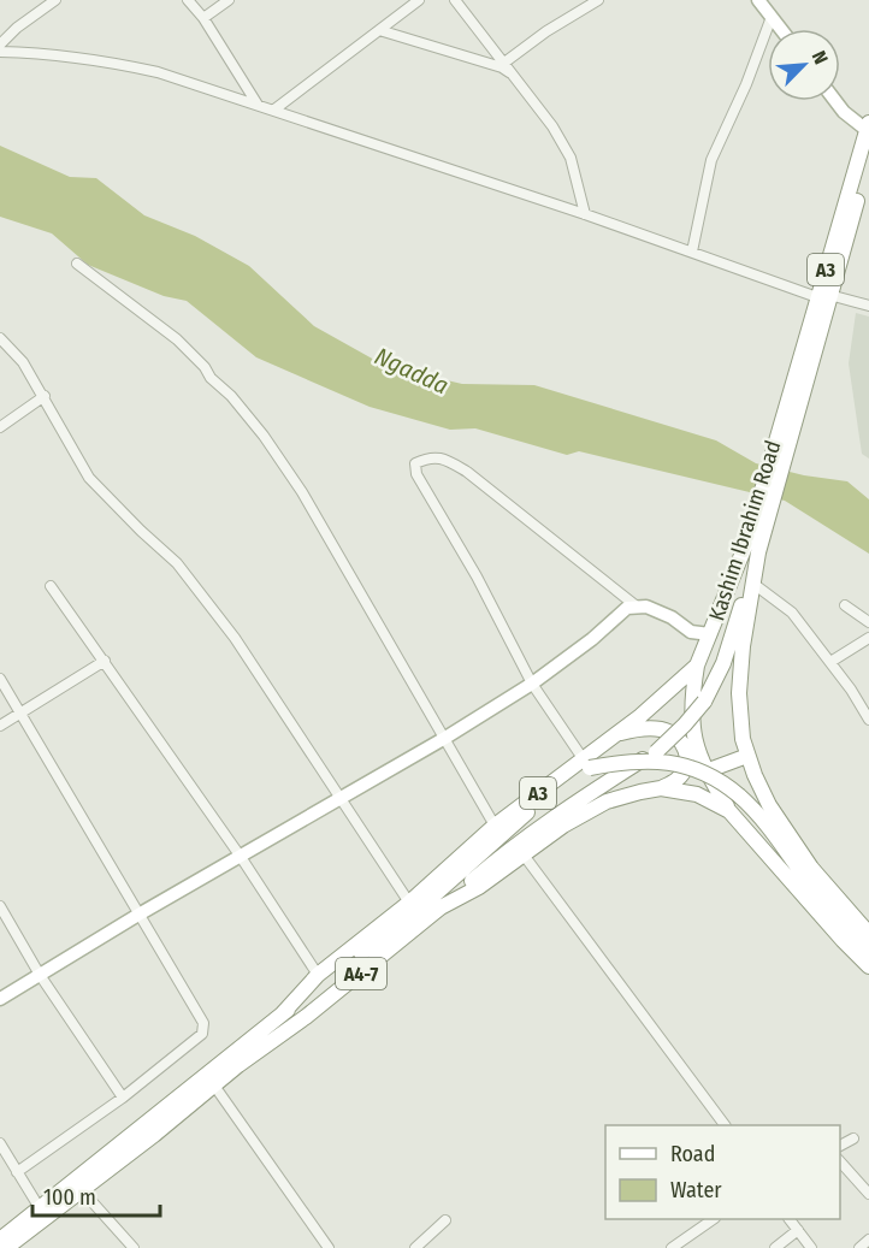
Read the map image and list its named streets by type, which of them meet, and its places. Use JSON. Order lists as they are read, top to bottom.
{
  "streets": {
    "highway": ["A3", "Kashim Ibrahim Road", "A4-7"]
  },
  "crossings": [
    ["A3", "Kashim Ibrahim Road"],
    ["A3", "A4-7"],
    ["Kashim Ibrahim Road", "A4-7"]
  ],
  "water": ["Ngadda"],
  "legend": ["Road", "Water"],
  "scale_bar": "100 m",
  "north": "top right"
}
